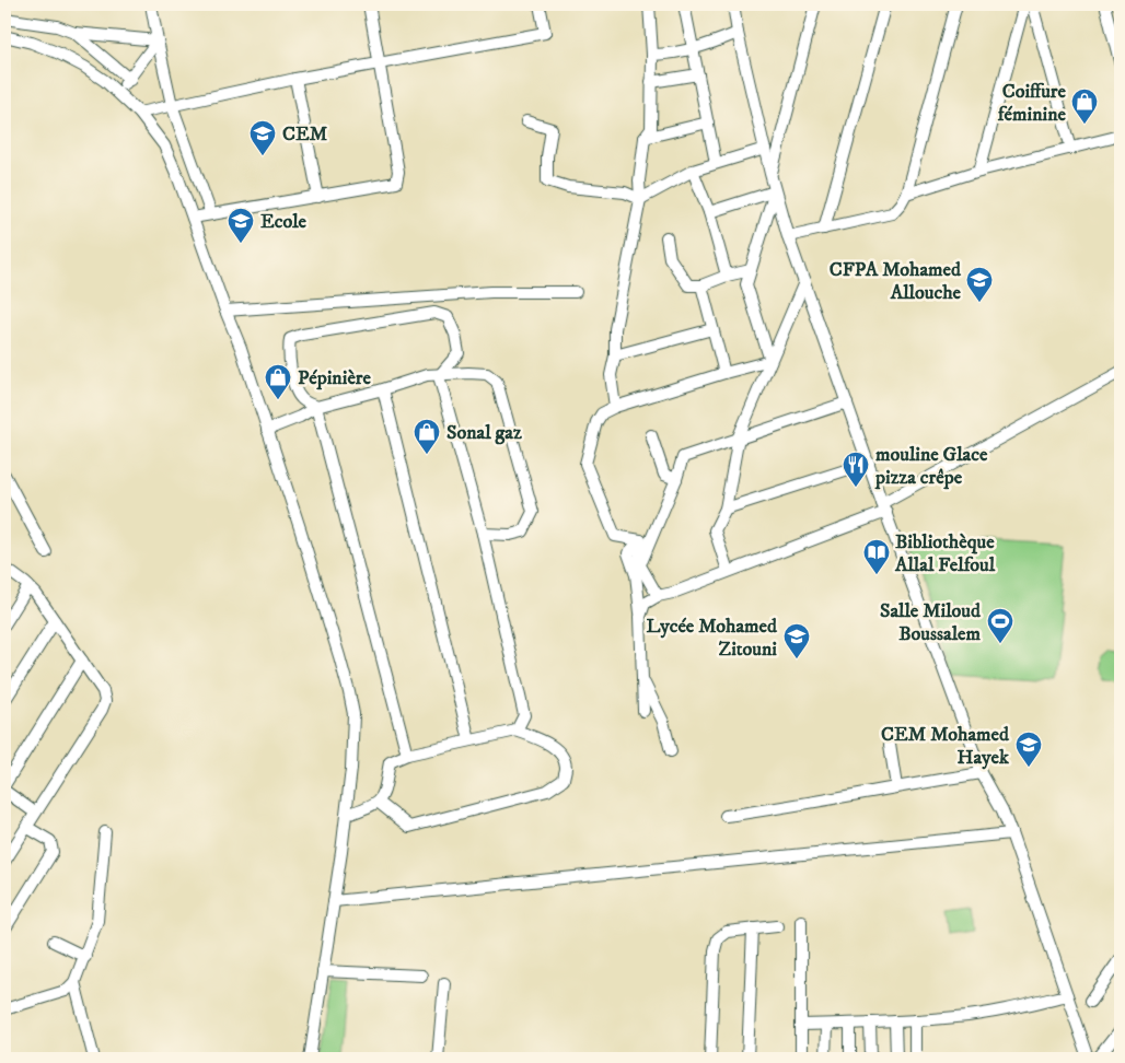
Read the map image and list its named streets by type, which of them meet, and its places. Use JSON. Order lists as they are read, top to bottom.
{
  "places": {
    "shop": ["Coiffure féminine", "Pépinière", "Sonal gaz"],
    "school or university": [
      "CEM",
      "Ecole",
      "CFPA Mohamed Allouche",
      "Lycée Mohamed Zitouni",
      "CEM Mohamed Hayek"
    ],
    "restaurant": ["mouline Glace pizza crêpe"],
    "library": ["Bibliothèque Allal Felfoul"],
    "sports": ["Salle Miloud Boussalem"]
  }
}
